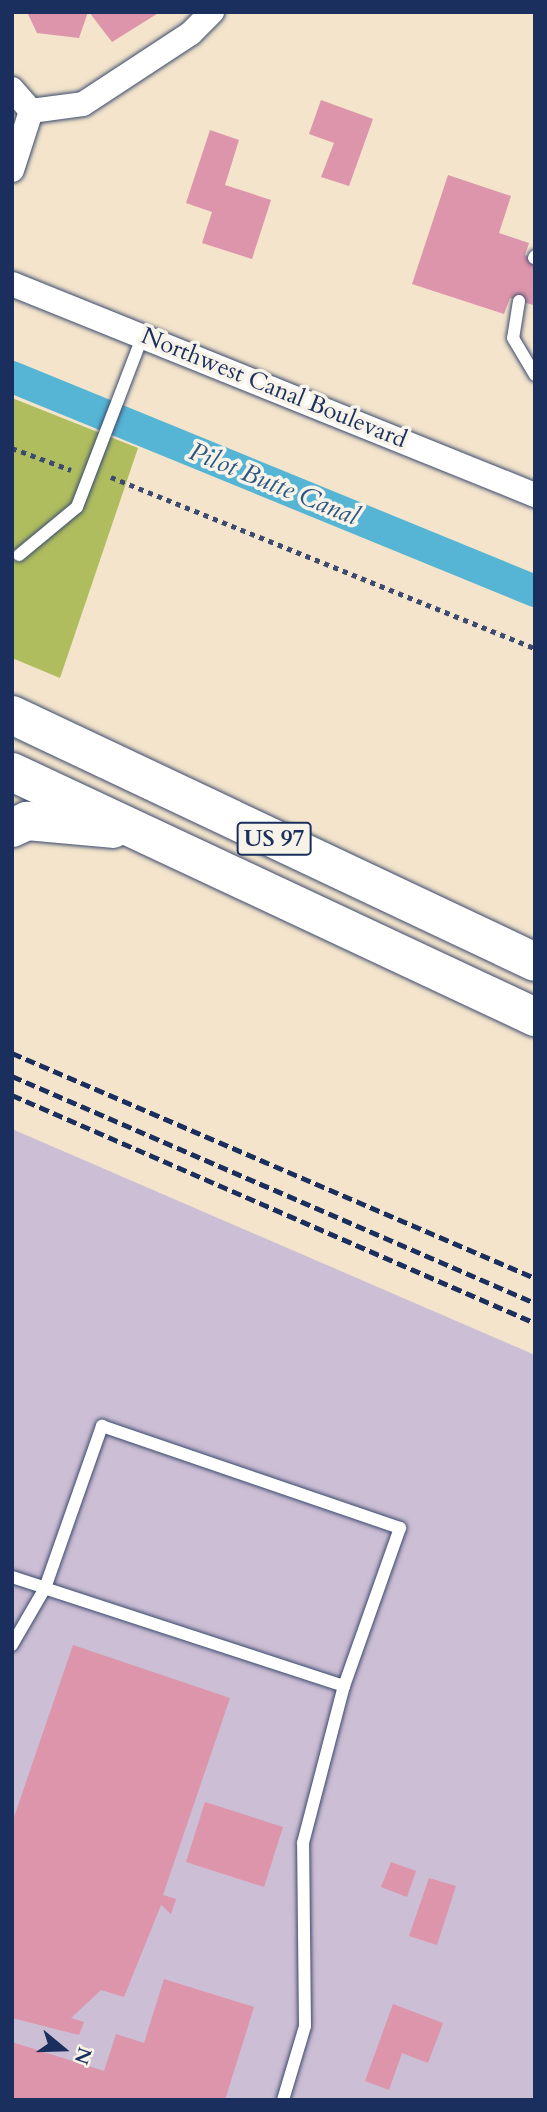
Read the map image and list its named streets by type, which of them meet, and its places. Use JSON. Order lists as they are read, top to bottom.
{
  "streets": {
    "highway": ["US 97"],
    "street": ["Northwest Canal Boulevard"]
  },
  "water": ["Pilot Butte Canal"],
  "north": "right"
}
